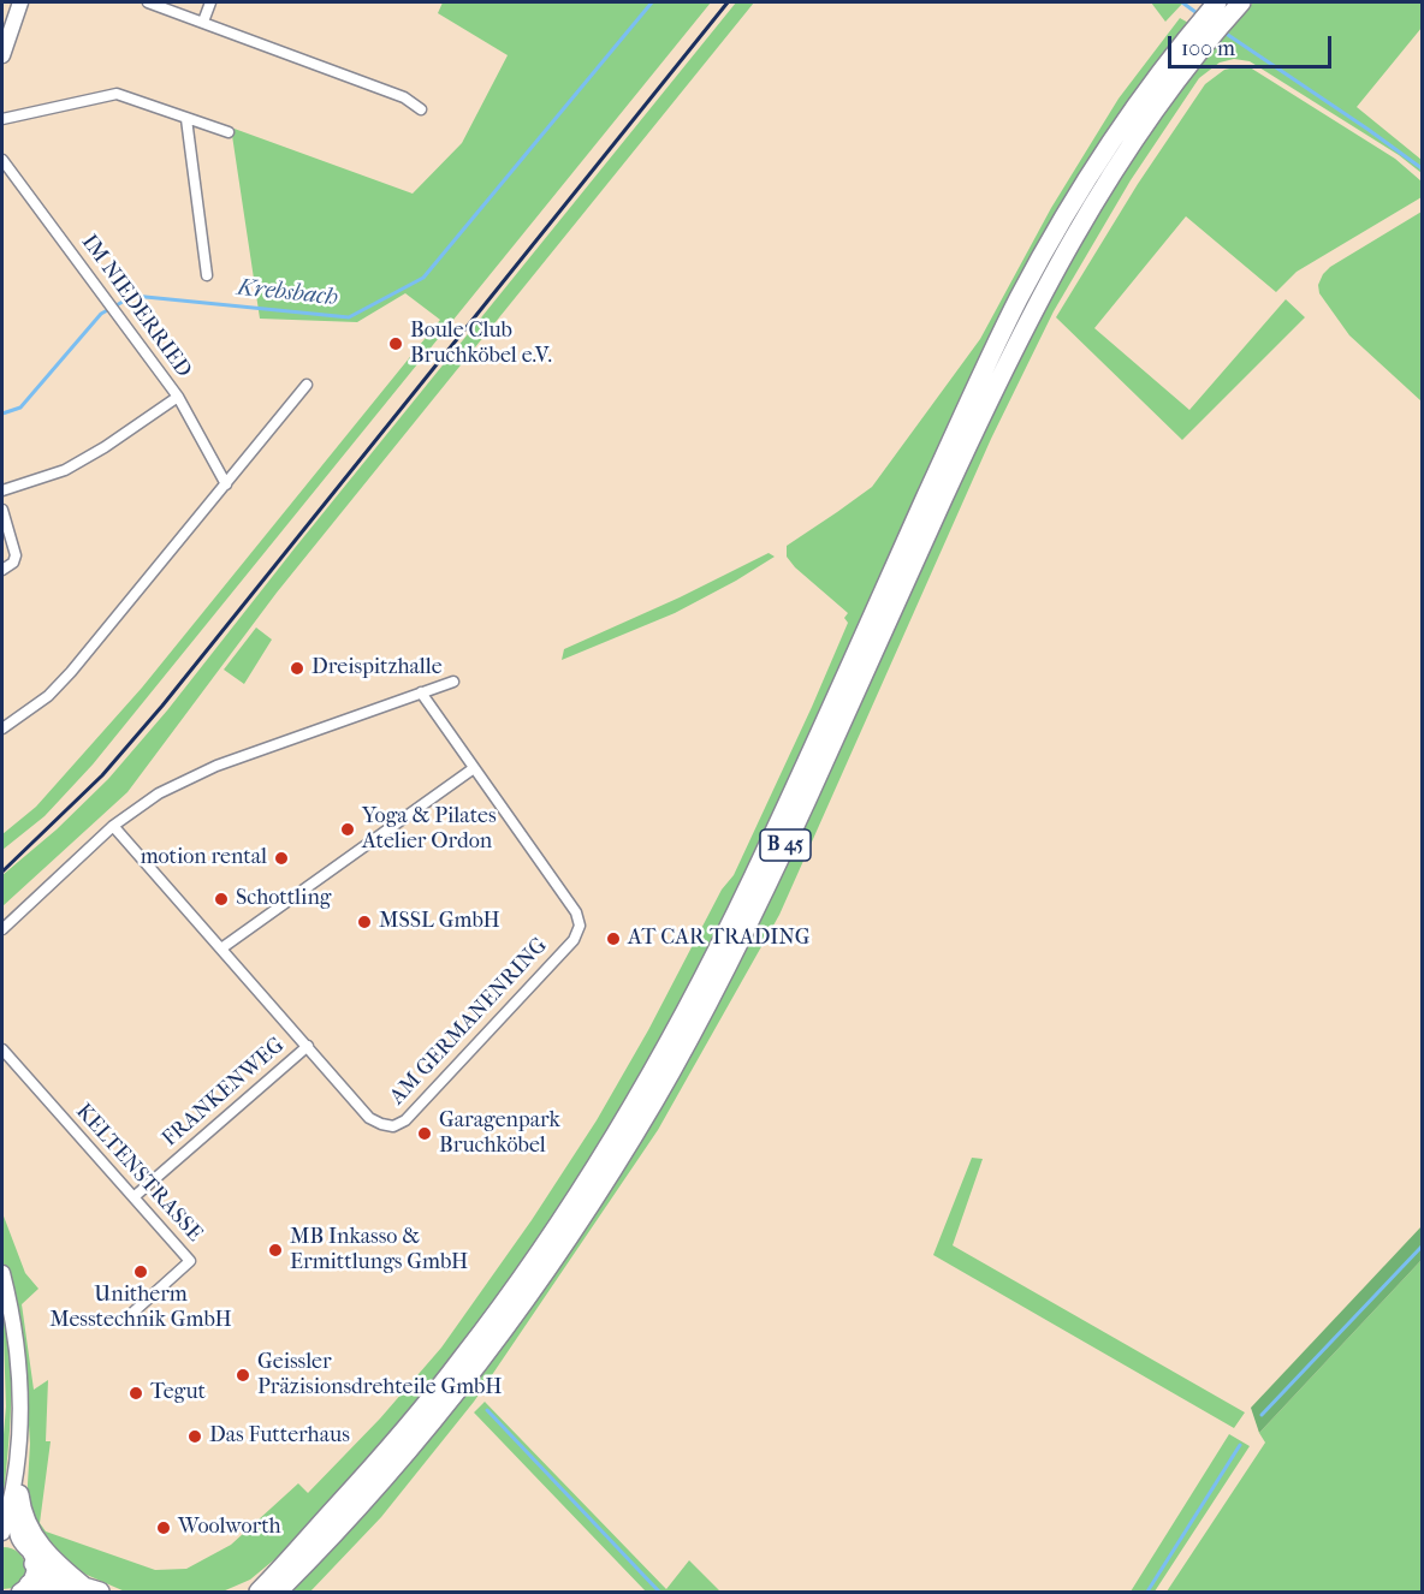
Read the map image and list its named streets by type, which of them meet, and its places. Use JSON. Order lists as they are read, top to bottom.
{
  "streets": {
    "highway": ["B 45"],
    "street": [
      "IM NIEDERRIED",
      "AM GERMANENRING",
      "FRANKENWEG",
      "KELTENSTRASSE"
    ]
  },
  "crossings": [
    ["AM GERMANENRING", "FRANKENWEG"],
    ["FRANKENWEG", "KELTENSTRASSE"]
  ],
  "water": ["Krebsbach"],
  "places": [
    "Boule Club Bruchköbel e.V.",
    "Dreispitzhalle",
    "Yoga & Pilates Atelier Ordon",
    "motion rental",
    "Schottling",
    "MSSL GmbH",
    "AT CAR TRADING",
    "Garagenpark Bruchköbel",
    "MB Inkasso & Ermittlungs GmbH",
    "Unitherm Messtechnik GmbH",
    "Geissler Präzisionsdrehteile GmbH",
    "Tegut",
    "Das Futterhaus",
    "Woolworth"
  ],
  "scale_bar": "100 m"
}
